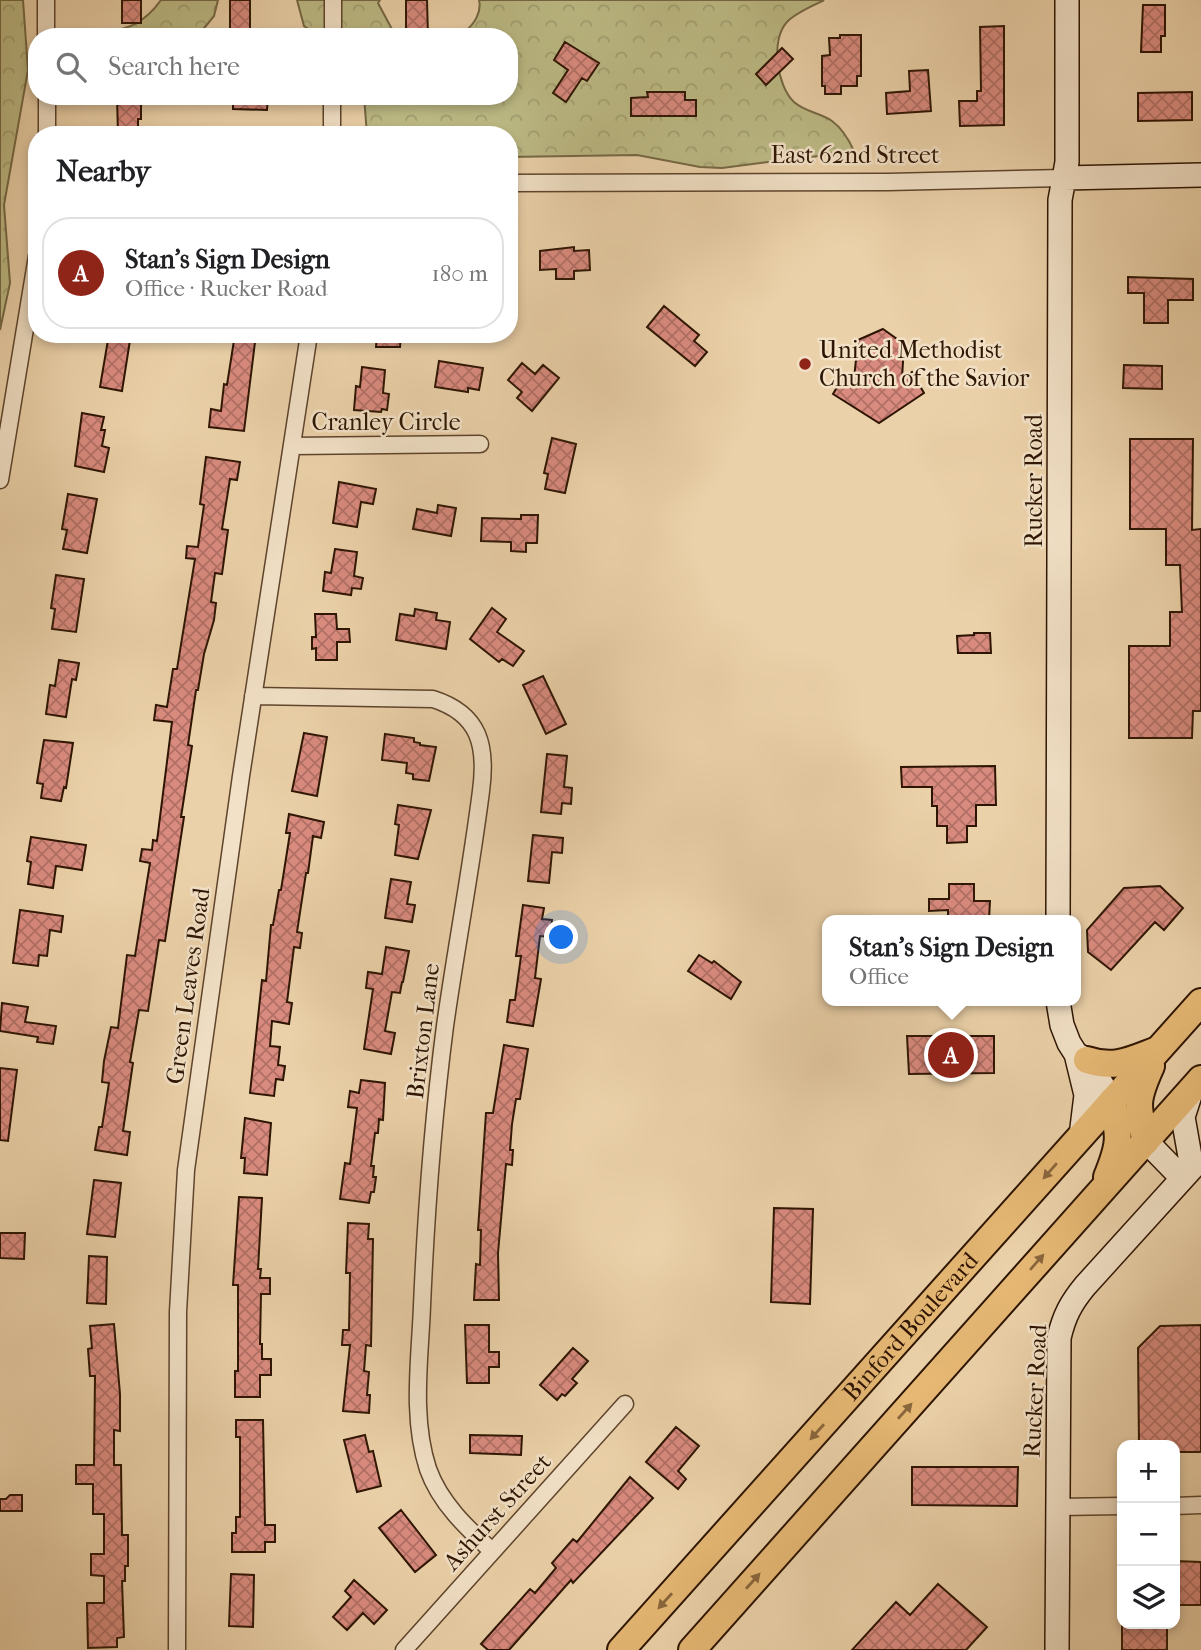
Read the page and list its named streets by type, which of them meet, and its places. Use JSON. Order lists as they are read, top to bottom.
{
  "streets": {
    "main road": ["Binford Boulevard"],
    "street": [
      "East 62nd Street",
      "Cranley Circle",
      "Rucker Road",
      "Green Leaves Road",
      "Brixton Lane",
      "Ashurst Street"
    ]
  },
  "crossings": [
    ["East 62nd Street", "Rucker Road"],
    ["Cranley Circle", "Green Leaves Road"],
    ["Green Leaves Road", "Brixton Lane"],
    ["Brixton Lane", "Ashurst Street"]
  ],
  "places": ["United Methodist Church of the Savior"],
  "page": {
    "search": "Search here",
    "heading": "Nearby",
    "list": [
      {
        "mark": "A",
        "name": "Stan's Sign Design",
        "note": "Office · Rucker Road",
        "value": "180 m"
      }
    ],
    "popup": ["Stan's Sign Design", "Office"],
    "pins": "A",
    "map_buttons": ["+", "−"]
  }
}
